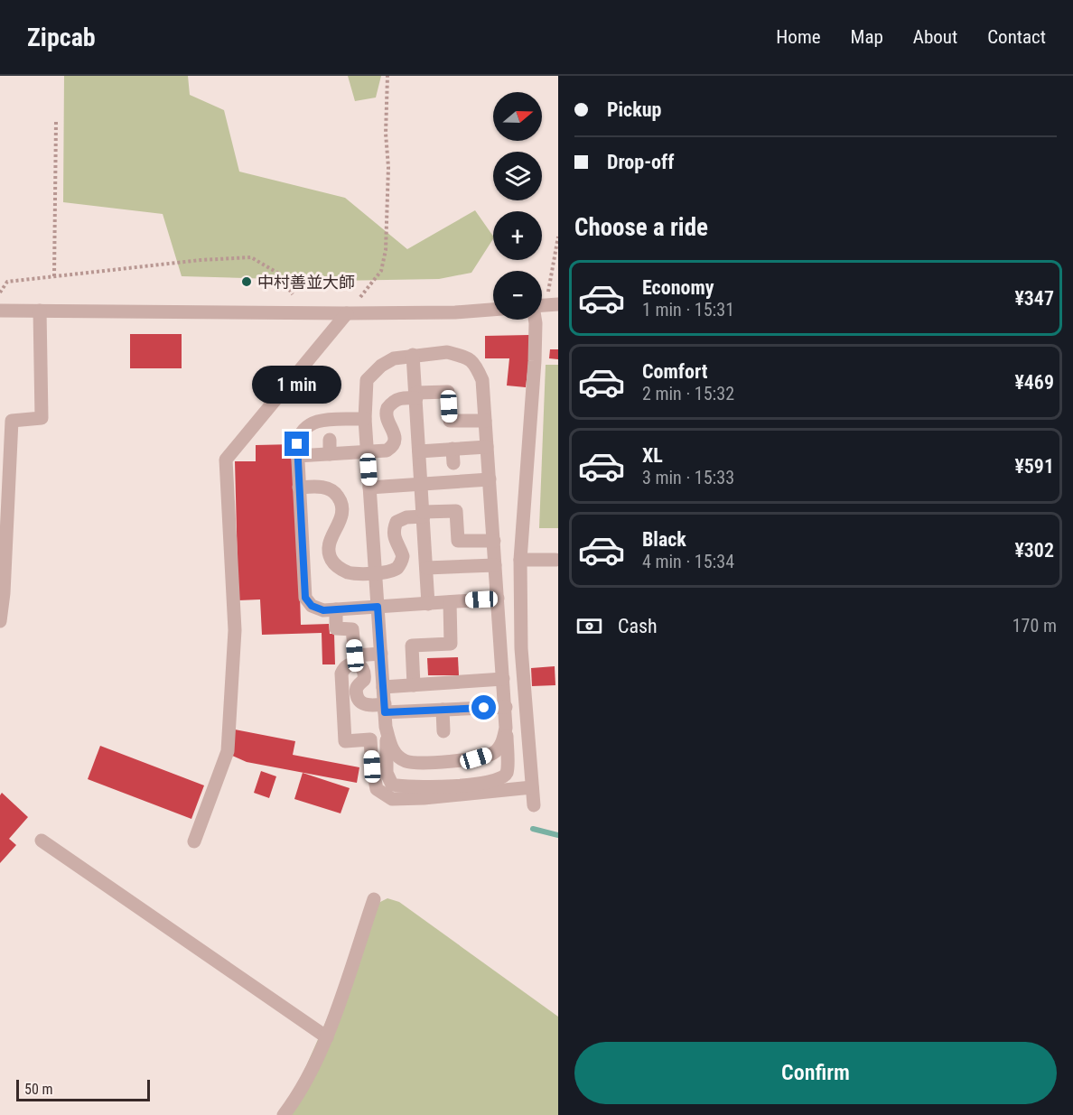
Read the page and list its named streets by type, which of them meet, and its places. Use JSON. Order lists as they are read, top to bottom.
{
  "places": ["中村善並大師"],
  "scale_bar": "50 m",
  "north": "right",
  "page": {
    "header": "Zipcab",
    "nav": [
      "Home",
      "Map",
      "About",
      "Contact"
    ],
    "banner": ["Pickup", "Drop-off"],
    "map_buttons": ["+", "−"],
    "heading": "Choose a ride",
    "list": [
      {
        "name": "Economy",
        "note": "1 min · 15:31",
        "value": "¥347"
      },
      {
        "name": "Comfort",
        "note": "2 min · 15:32",
        "value": "¥469"
      },
      {
        "name": "XL",
        "note": "3 min · 15:33",
        "value": "¥591"
      },
      {
        "name": "Black",
        "note": "4 min · 15:34",
        "value": "¥302"
      }
    ],
    "bubble": "1 min",
    "pay": ["Cash", "170 m"],
    "buttons": "Confirm",
    "scale": "50 m"
  }
}
